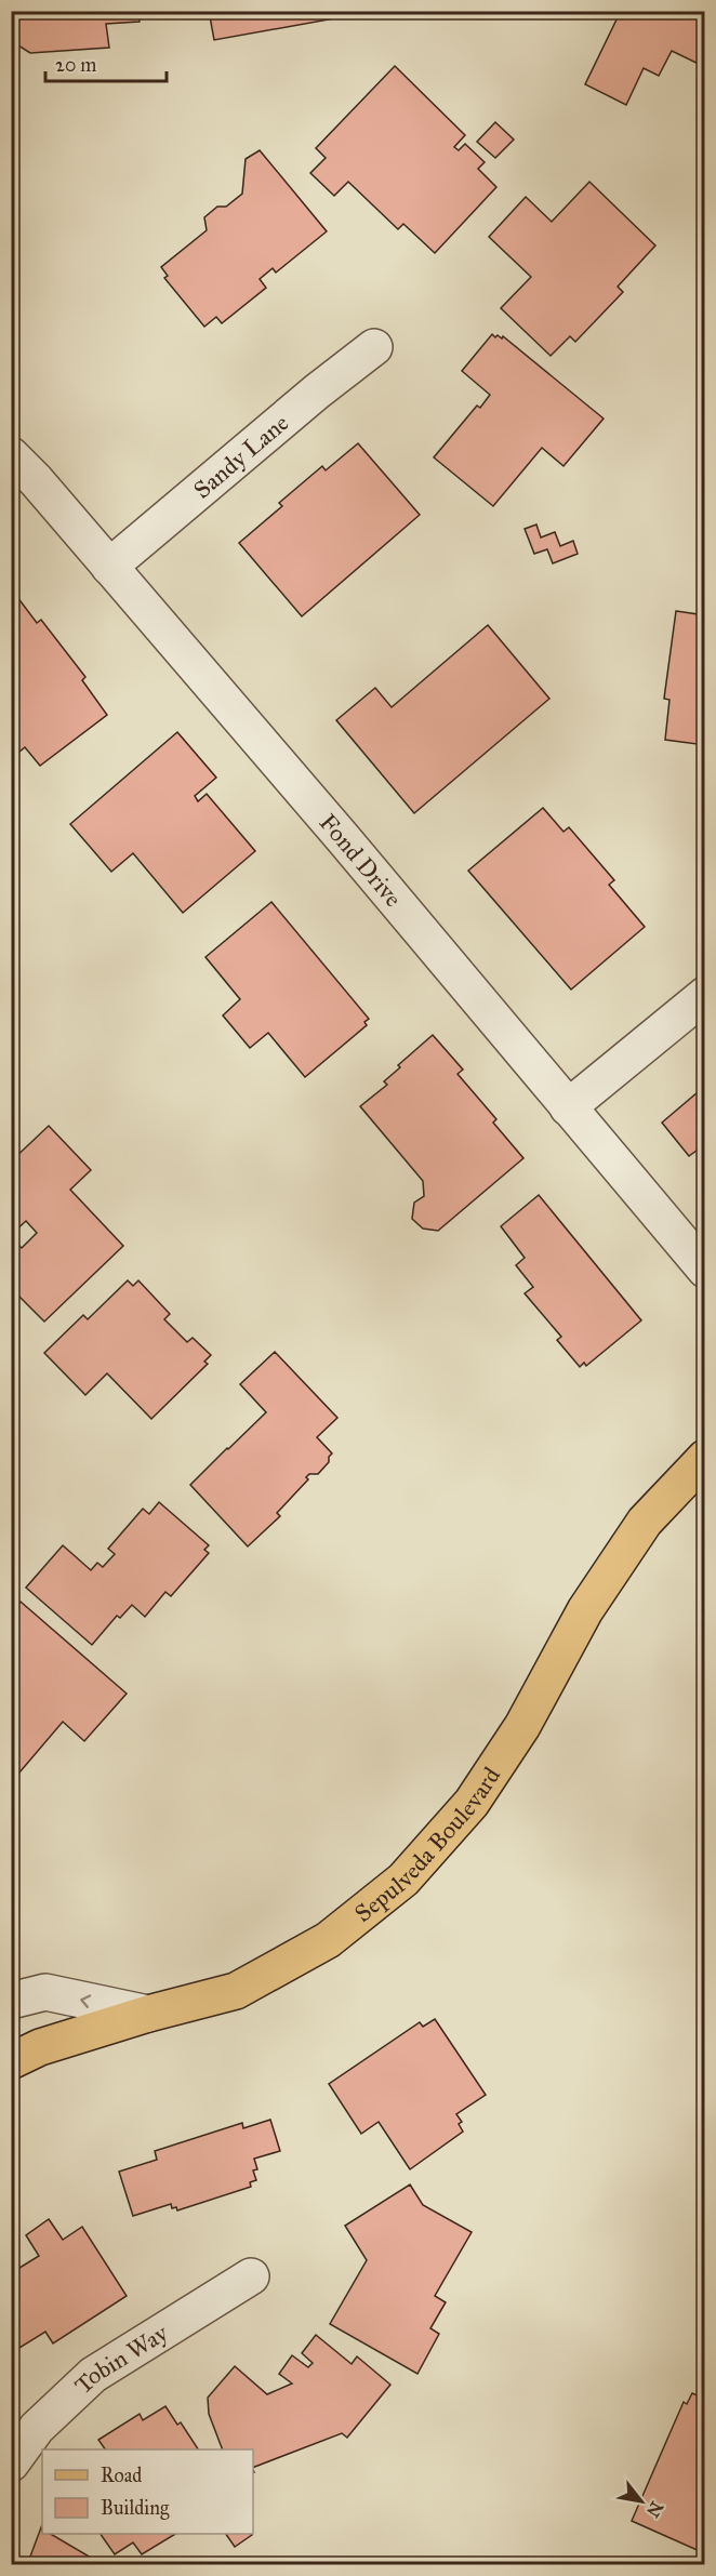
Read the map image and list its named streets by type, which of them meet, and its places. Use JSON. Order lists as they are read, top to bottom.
{
  "streets": {
    "main road": ["Sepulveda Boulevard"],
    "street": ["Sandy Lane", "Fond Drive", "Tobin Way"]
  },
  "crossings": [
    ["Sandy Lane", "Fond Drive"]
  ],
  "legend": ["Road", "Building"],
  "scale_bar": "20 m",
  "north": "bottom right"
}
